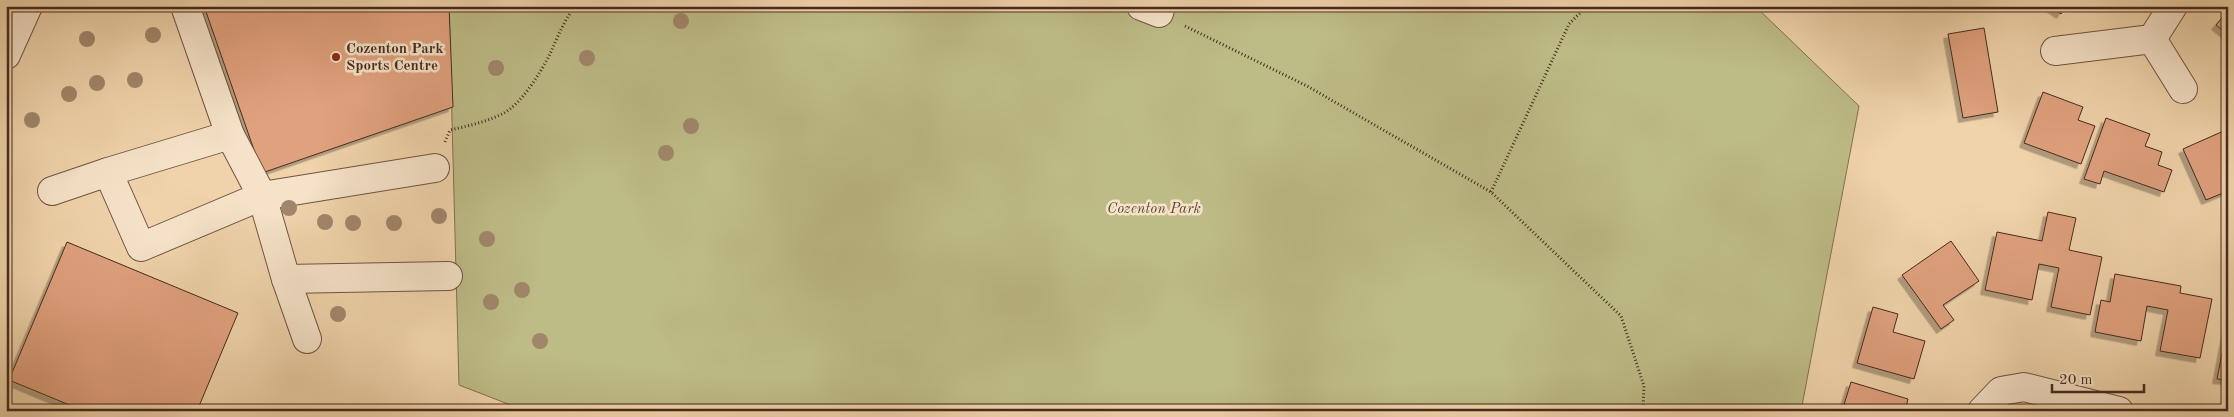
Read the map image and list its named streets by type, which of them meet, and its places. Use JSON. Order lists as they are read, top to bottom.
{
  "parks": ["Cozenton Park"],
  "places": ["Cozenton Park Sports Centre"],
  "scale_bar": "20 m"
}
